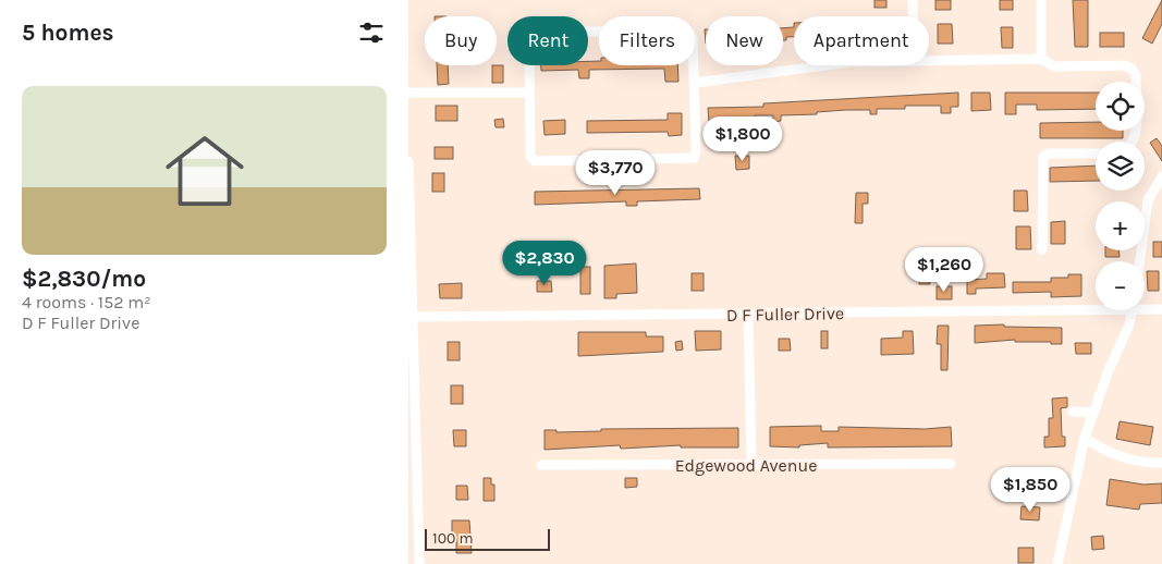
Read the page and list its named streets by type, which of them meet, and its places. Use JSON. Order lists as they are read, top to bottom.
{
  "streets": {
    "street": ["D F Fuller Drive", "Edgewood Avenue"]
  },
  "scale_bar": "100 m",
  "page": {
    "heading": "5 homes",
    "chip": [
      "Buy",
      "Rent",
      "Filters",
      "New",
      "Apartment"
    ],
    "list": [
      {
        "name": "$2,830/mo",
        "note": "4 rooms · 152 m² · D F Fuller Drive"
      }
    ],
    "map_buttons": ["+", "−"],
    "price": [
      "$1,800",
      "$3,770",
      "$2,830",
      "$1,260",
      "$1,850"
    ],
    "scale": "100 m"
  }
}
